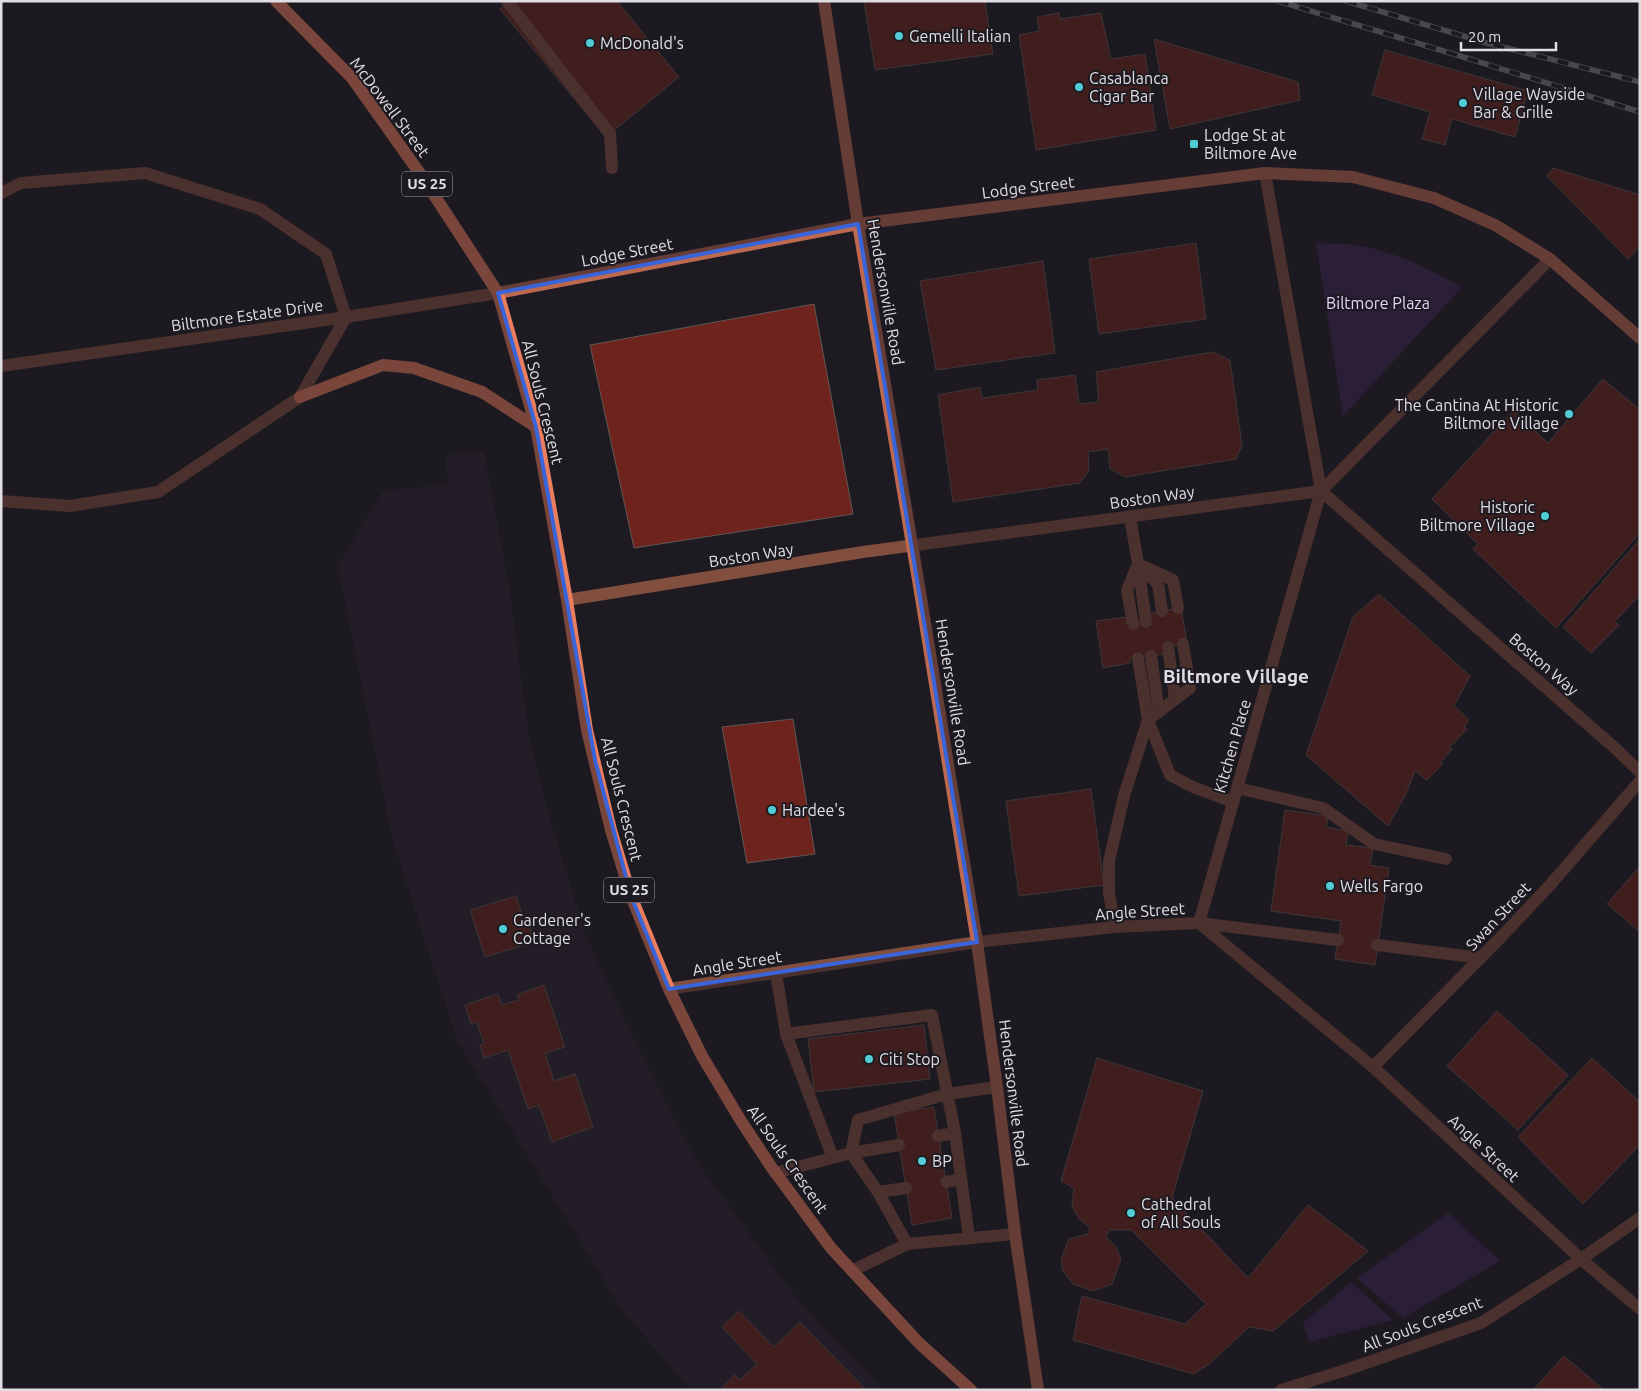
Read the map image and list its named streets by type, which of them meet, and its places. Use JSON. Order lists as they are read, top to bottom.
{
  "streets": {
    "main road": [
      "McDowell Street",
      "US 25",
      "Lodge Street",
      "Hendersonville Road",
      "All Souls Crescent"
    ],
    "street": [
      "Biltmore Estate Drive",
      "Boston Way",
      "Kitchen Place",
      "Angle Street",
      "Swan Street"
    ]
  },
  "crossings": [
    ["McDowell Street", "Lodge Street"],
    ["McDowell Street", "Biltmore Estate Drive"],
    ["McDowell Street", "All Souls Crescent"],
    ["Lodge Street", "Hendersonville Road"],
    ["Lodge Street", "Biltmore Estate Drive"],
    ["Lodge Street", "All Souls Crescent"],
    ["Hendersonville Road", "Boston Way"],
    ["Hendersonville Road", "Angle Street"],
    ["Biltmore Estate Drive", "All Souls Crescent"],
    ["All Souls Crescent", "Boston Way"],
    ["All Souls Crescent", "Angle Street"],
    ["Boston Way", "Kitchen Place"],
    ["Kitchen Place", "Angle Street"],
    ["Angle Street", "Swan Street"]
  ],
  "districts": ["Biltmore Village"],
  "parks": ["Biltmore Plaza"],
  "places": {
    "other": [
      "Gemelli Italian",
      "McDonald's",
      "Casablanca Cigar Bar",
      "Village Wayside Bar & Grille",
      "The Cantina At Historic Biltmore Village",
      "Historic Biltmore Village",
      "Hardee's",
      "Wells Fargo",
      "Gardener's Cottage",
      "Citi Stop",
      "BP",
      "Cathedral of All Souls"
    ],
    "transit": ["Lodge St at Biltmore Ave"]
  },
  "scale_bar": "20 m"
}
